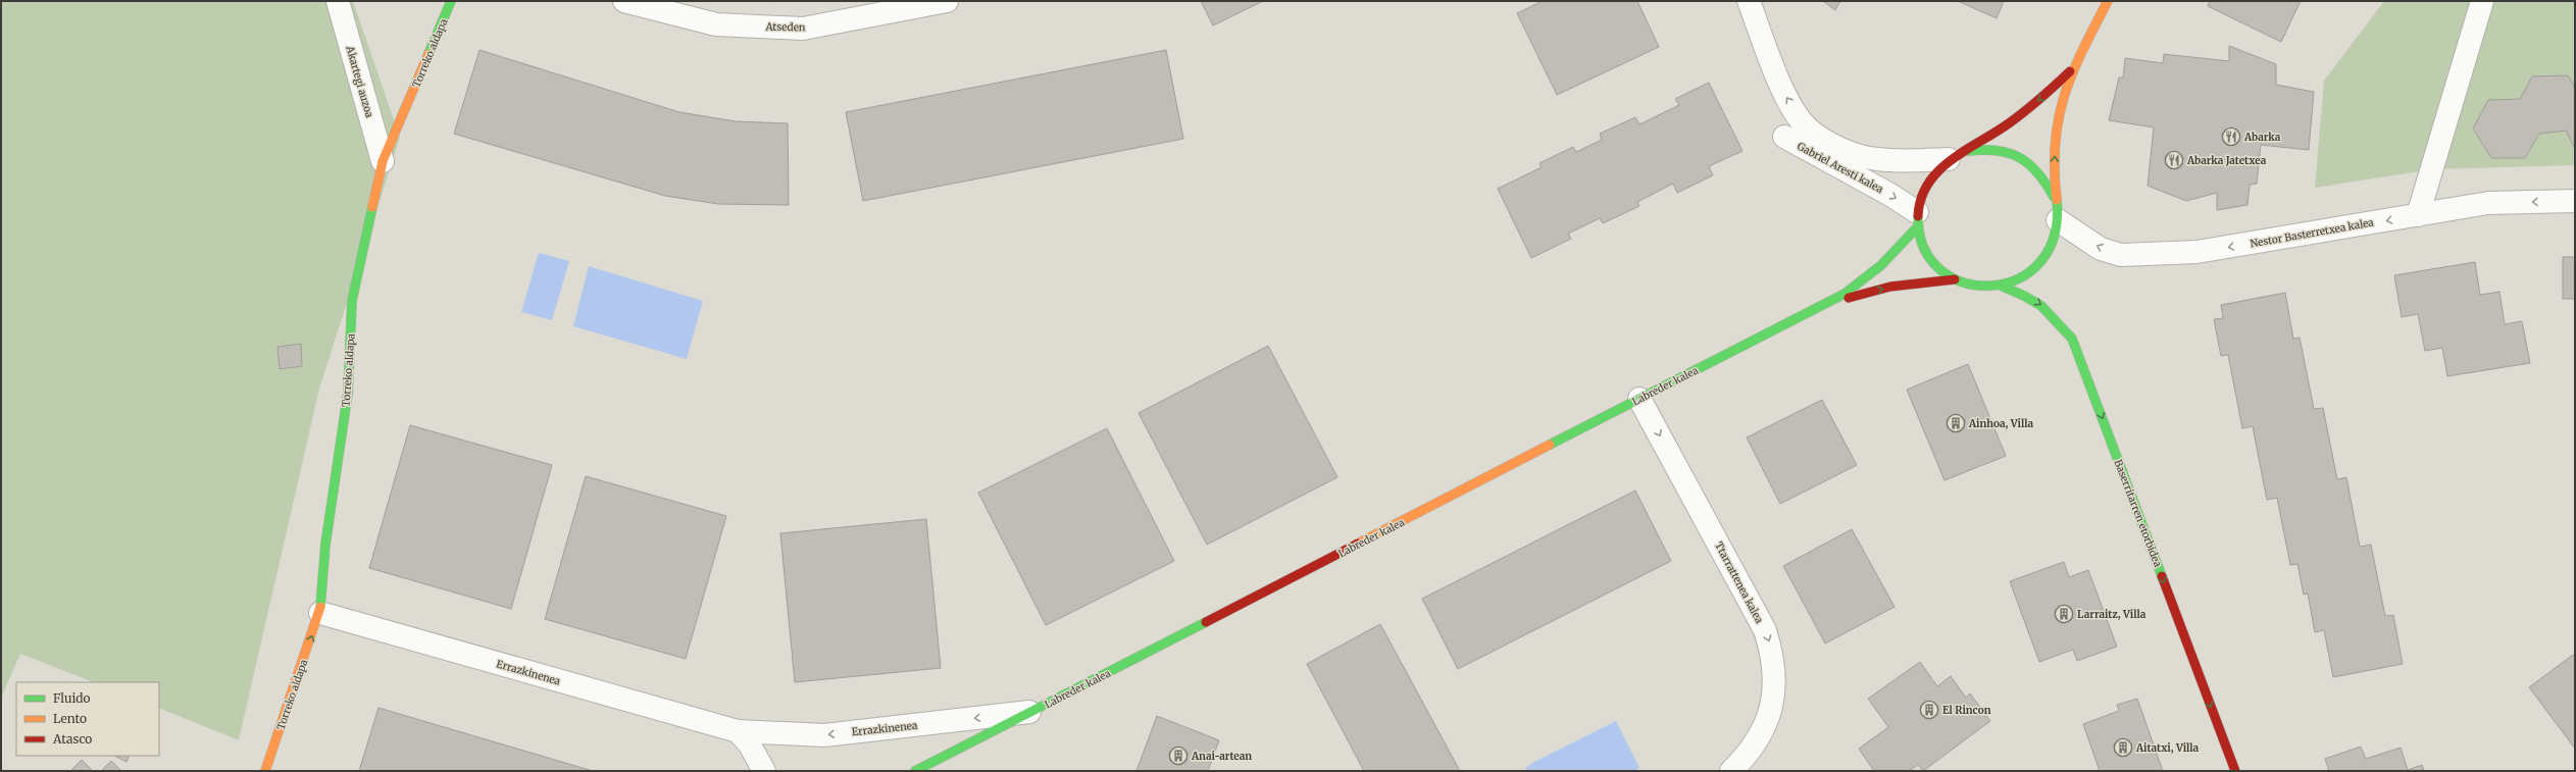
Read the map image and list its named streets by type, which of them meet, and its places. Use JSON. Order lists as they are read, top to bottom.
{
  "streets": {
    "street": [
      "Atseden",
      "Torreko aldapa",
      "Akartegi auzoa",
      "Gabriel Aresti kalea",
      "Nestor Basterretxea kalea",
      "Labreder kalea",
      "Baserritarren etorbidea",
      "Ttarrattenea kalea",
      "Errazkinenea"
    ]
  },
  "crossings": [
    ["Torreko aldapa", "Akartegi auzoa"],
    ["Torreko aldapa", "Errazkinenea"],
    ["Gabriel Aresti kalea", "Nestor Basterretxea kalea"],
    ["Gabriel Aresti kalea", "Labreder kalea"],
    ["Gabriel Aresti kalea", "Baserritarren etorbidea"],
    ["Nestor Basterretxea kalea", "Labreder kalea"],
    ["Nestor Basterretxea kalea", "Baserritarren etorbidea"],
    ["Labreder kalea", "Baserritarren etorbidea"],
    ["Labreder kalea", "Ttarrattenea kalea"],
    ["Labreder kalea", "Errazkinenea"]
  ],
  "one_way": ["Nestor Basterretxea kalea", "Ttarrattenea kalea", "Errazkinenea"],
  "places": {
    "restaurant": ["Abarka", "Abarka Jatetxea"],
    "building": [
      "Ainhoa, Villa",
      "Larraitz, Villa",
      "El Rincon",
      "Aitatxi, Villa",
      "Anai-artean"
    ]
  },
  "legend": ["Fluido", "Lento", "Atasco"]
}
